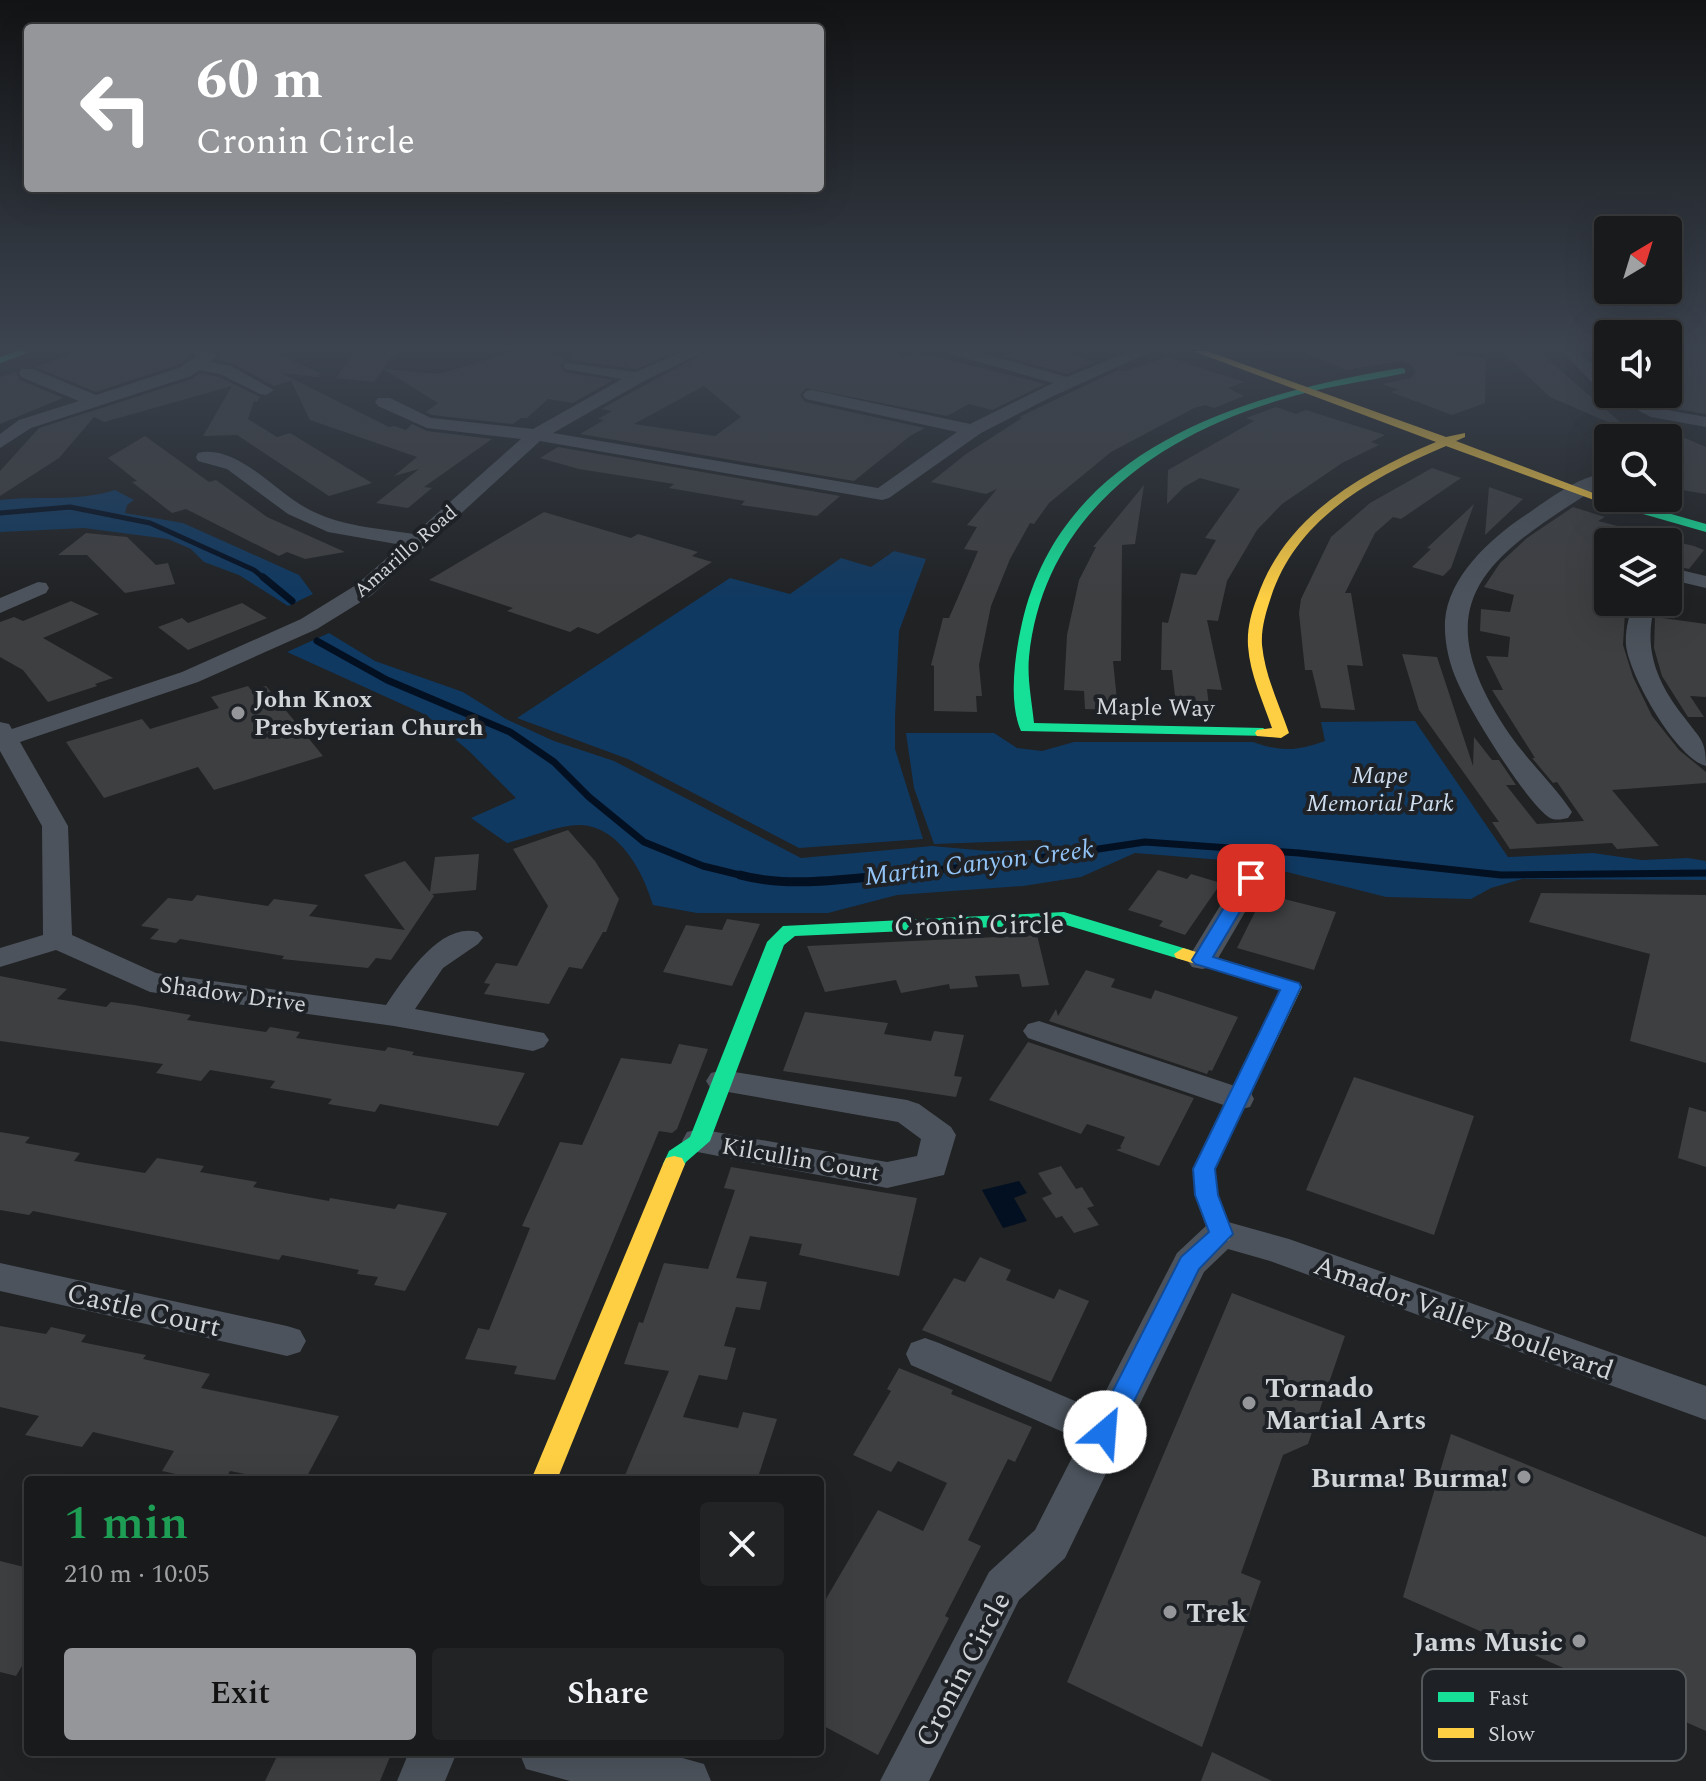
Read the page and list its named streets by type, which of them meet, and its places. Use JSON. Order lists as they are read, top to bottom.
{
  "streets": {
    "street": [
      "Amarillo Road",
      "Maple Way",
      "Cronin Circle",
      "Shadow Drive",
      "Kilcullin Court",
      "Castle Court",
      "Amador Valley Boulevard"
    ]
  },
  "crossings": [
    ["Cronin Circle", "Kilcullin Court"],
    ["Cronin Circle", "Amador Valley Boulevard"]
  ],
  "water": ["Martin Canyon Creek"],
  "parks": ["Mape Memorial Park"],
  "places": [
    "John Knox Presbyterian Church",
    "Tornado Martial Arts",
    "Burma! Burma!",
    "Trek",
    "Jams Music"
  ],
  "legend": ["Fast", "Slow"],
  "north": "top right",
  "page": {
    "turn": ["60 m", "Cronin Circle"],
    "heading": ["1 min", "210 m · 10:05"],
    "buttons": ["Exit", "Share"]
  }
}
